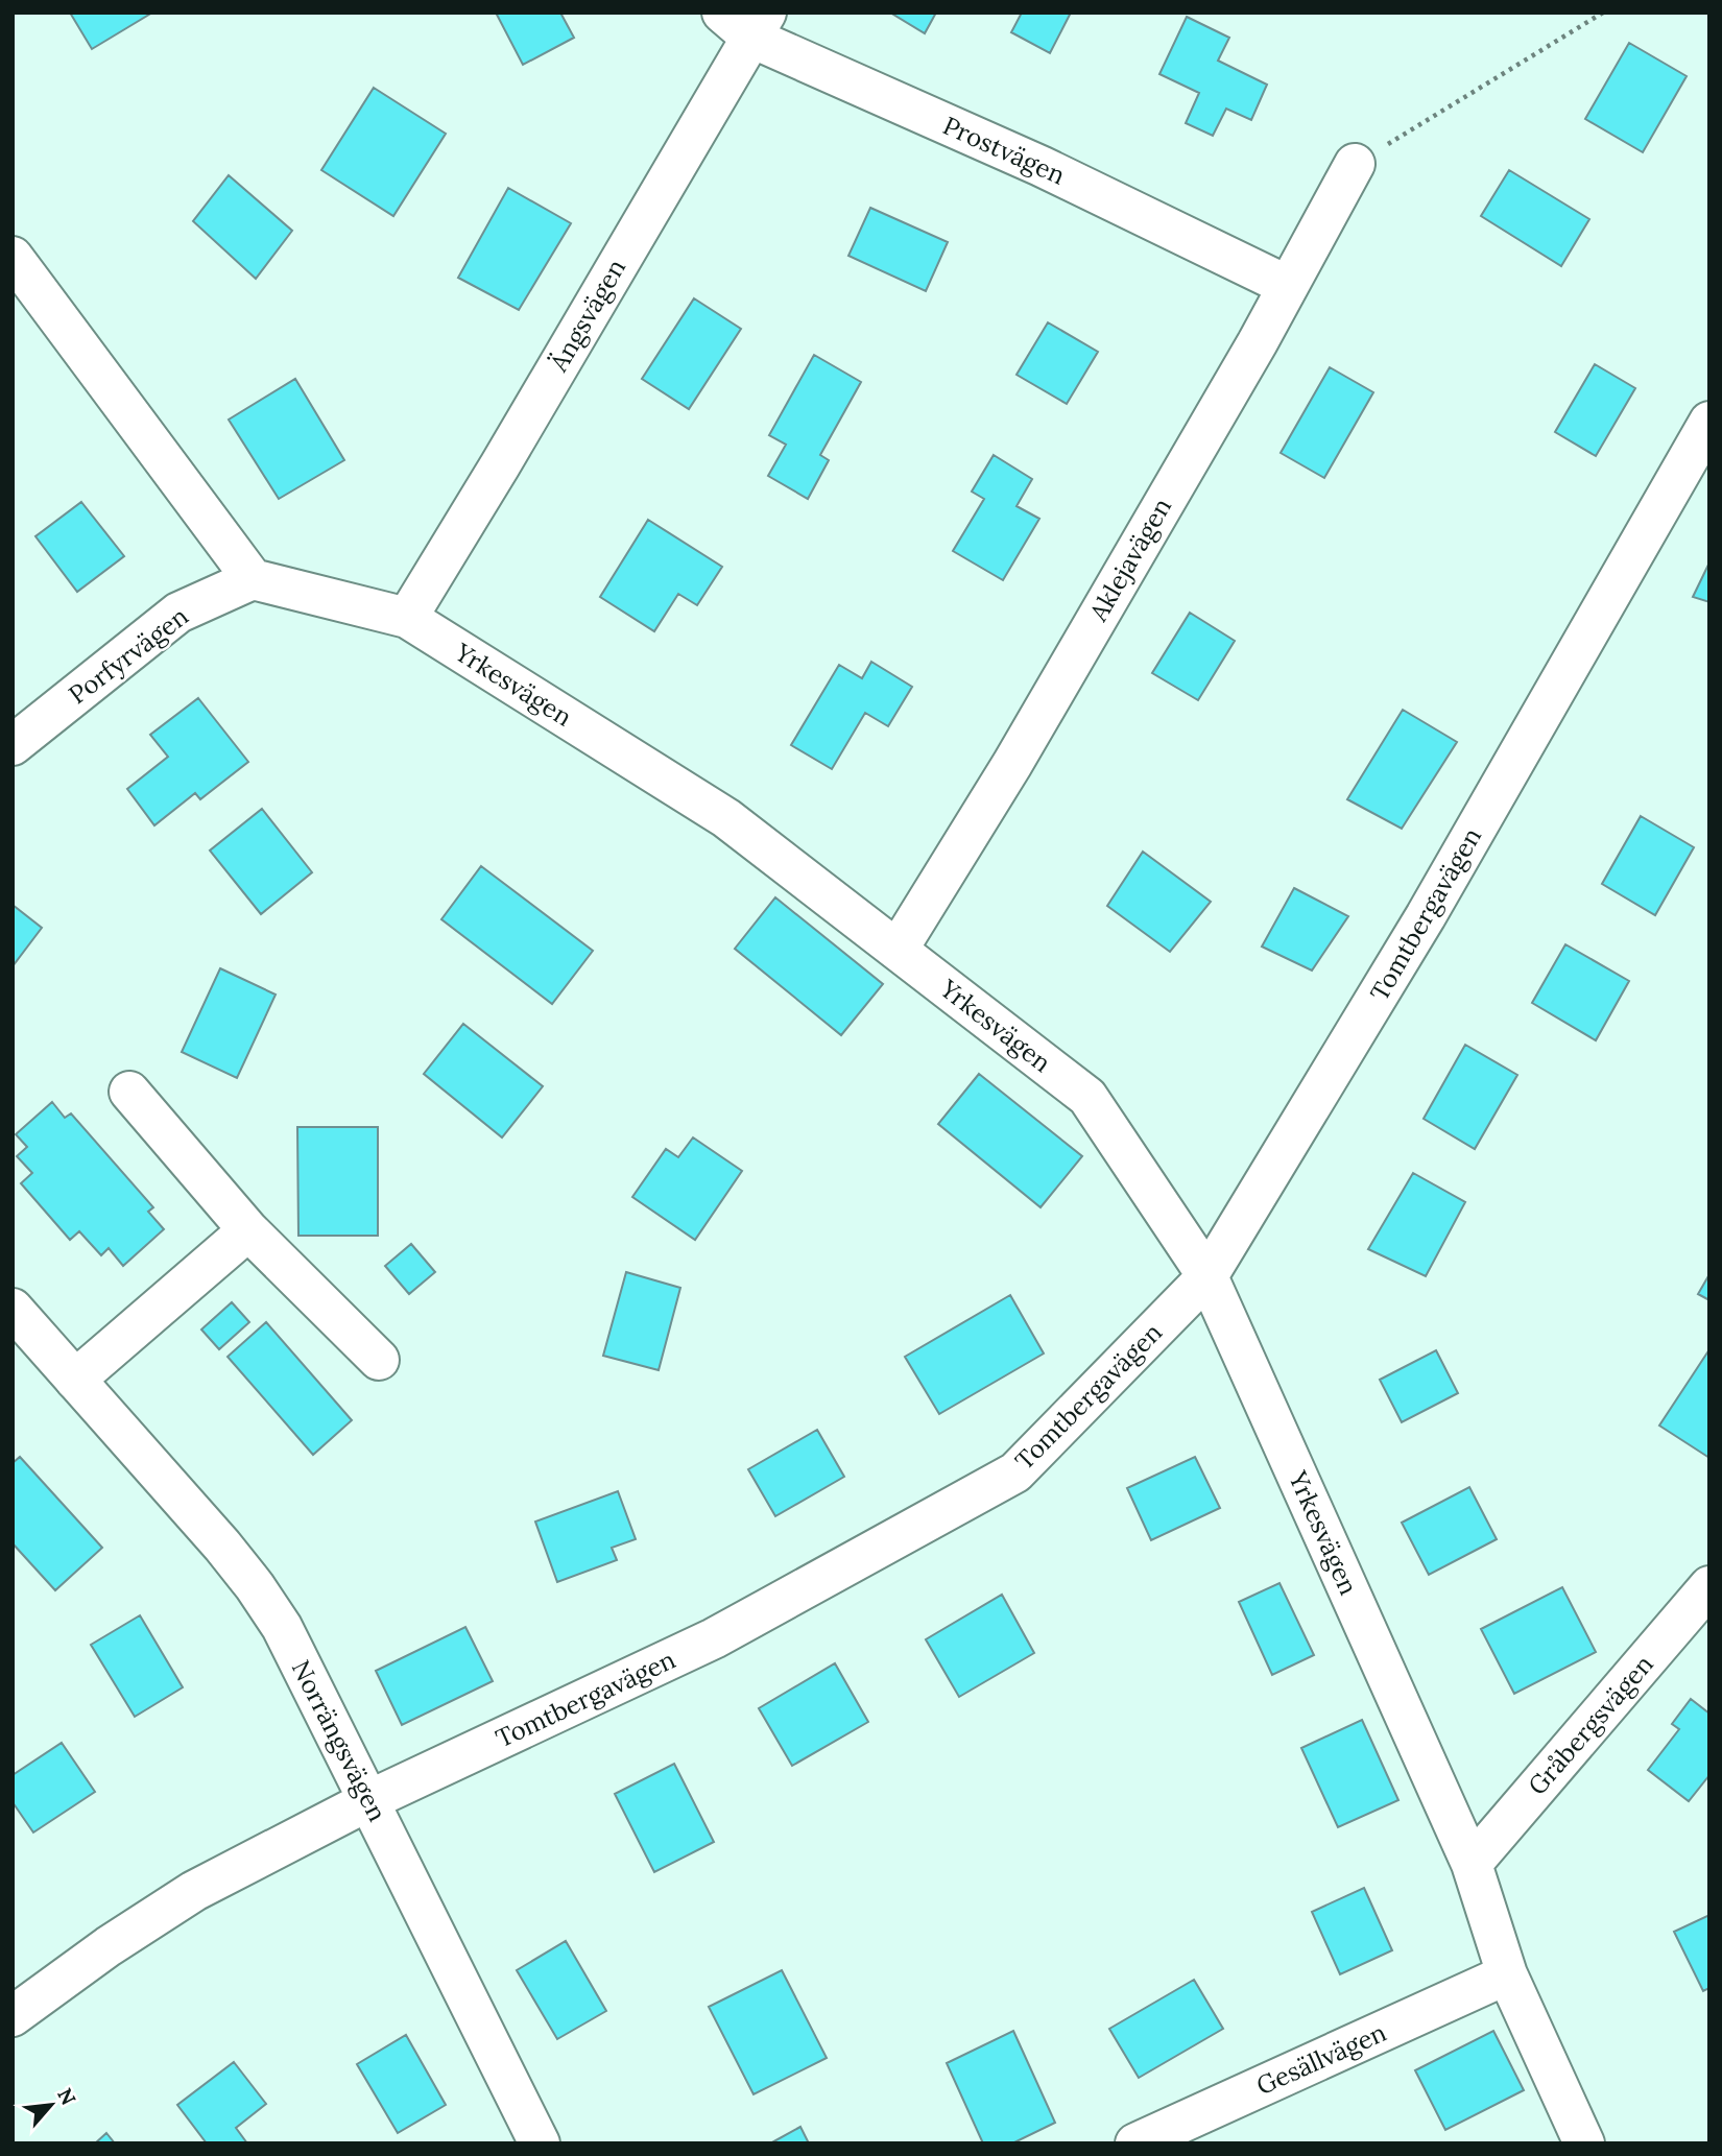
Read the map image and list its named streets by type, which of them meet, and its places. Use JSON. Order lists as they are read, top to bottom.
{
  "streets": {
    "street": [
      "Prostvägen",
      "Ängsvägen",
      "Aklejavägen",
      "Porfyrvägen",
      "Yrkesvägen",
      "Tomtbergavägen",
      "Gråbergsvägen",
      "Norrängsvägen",
      "Gesällvägen"
    ]
  },
  "crossings": [
    ["Prostvägen", "Ängsvägen"],
    ["Prostvägen", "Aklejavägen"],
    ["Ängsvägen", "Yrkesvägen"],
    ["Aklejavägen", "Yrkesvägen"],
    ["Porfyrvägen", "Yrkesvägen"],
    ["Yrkesvägen", "Tomtbergavägen"],
    ["Yrkesvägen", "Gråbergsvägen"],
    ["Yrkesvägen", "Gesällvägen"],
    ["Tomtbergavägen", "Norrängsvägen"]
  ],
  "north": "top right"
}
